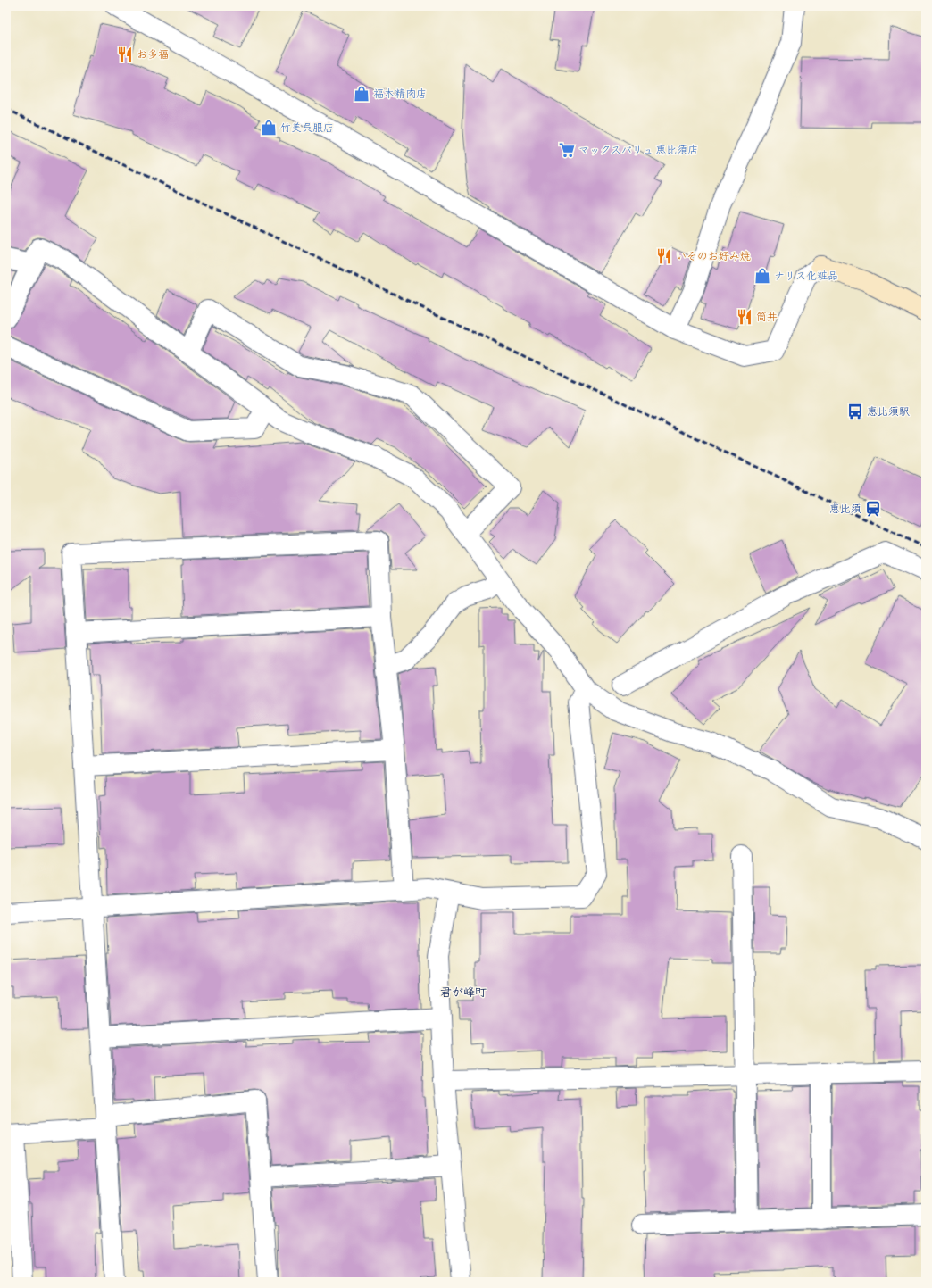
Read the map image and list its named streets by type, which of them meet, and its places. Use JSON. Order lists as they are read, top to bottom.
{
  "districts": ["君が峰町"],
  "places": {
    "restaurant": ["お多福", "いそのお好み焼", "筒井"],
    "shop": ["福本精肉店", "竹美呉服店", "ナリス化粧品"],
    "supermarket": ["マックスバリュ 恵比須店"],
    "bus stop": ["恵比須駅"],
    "station": ["恵比須"]
  }
}
